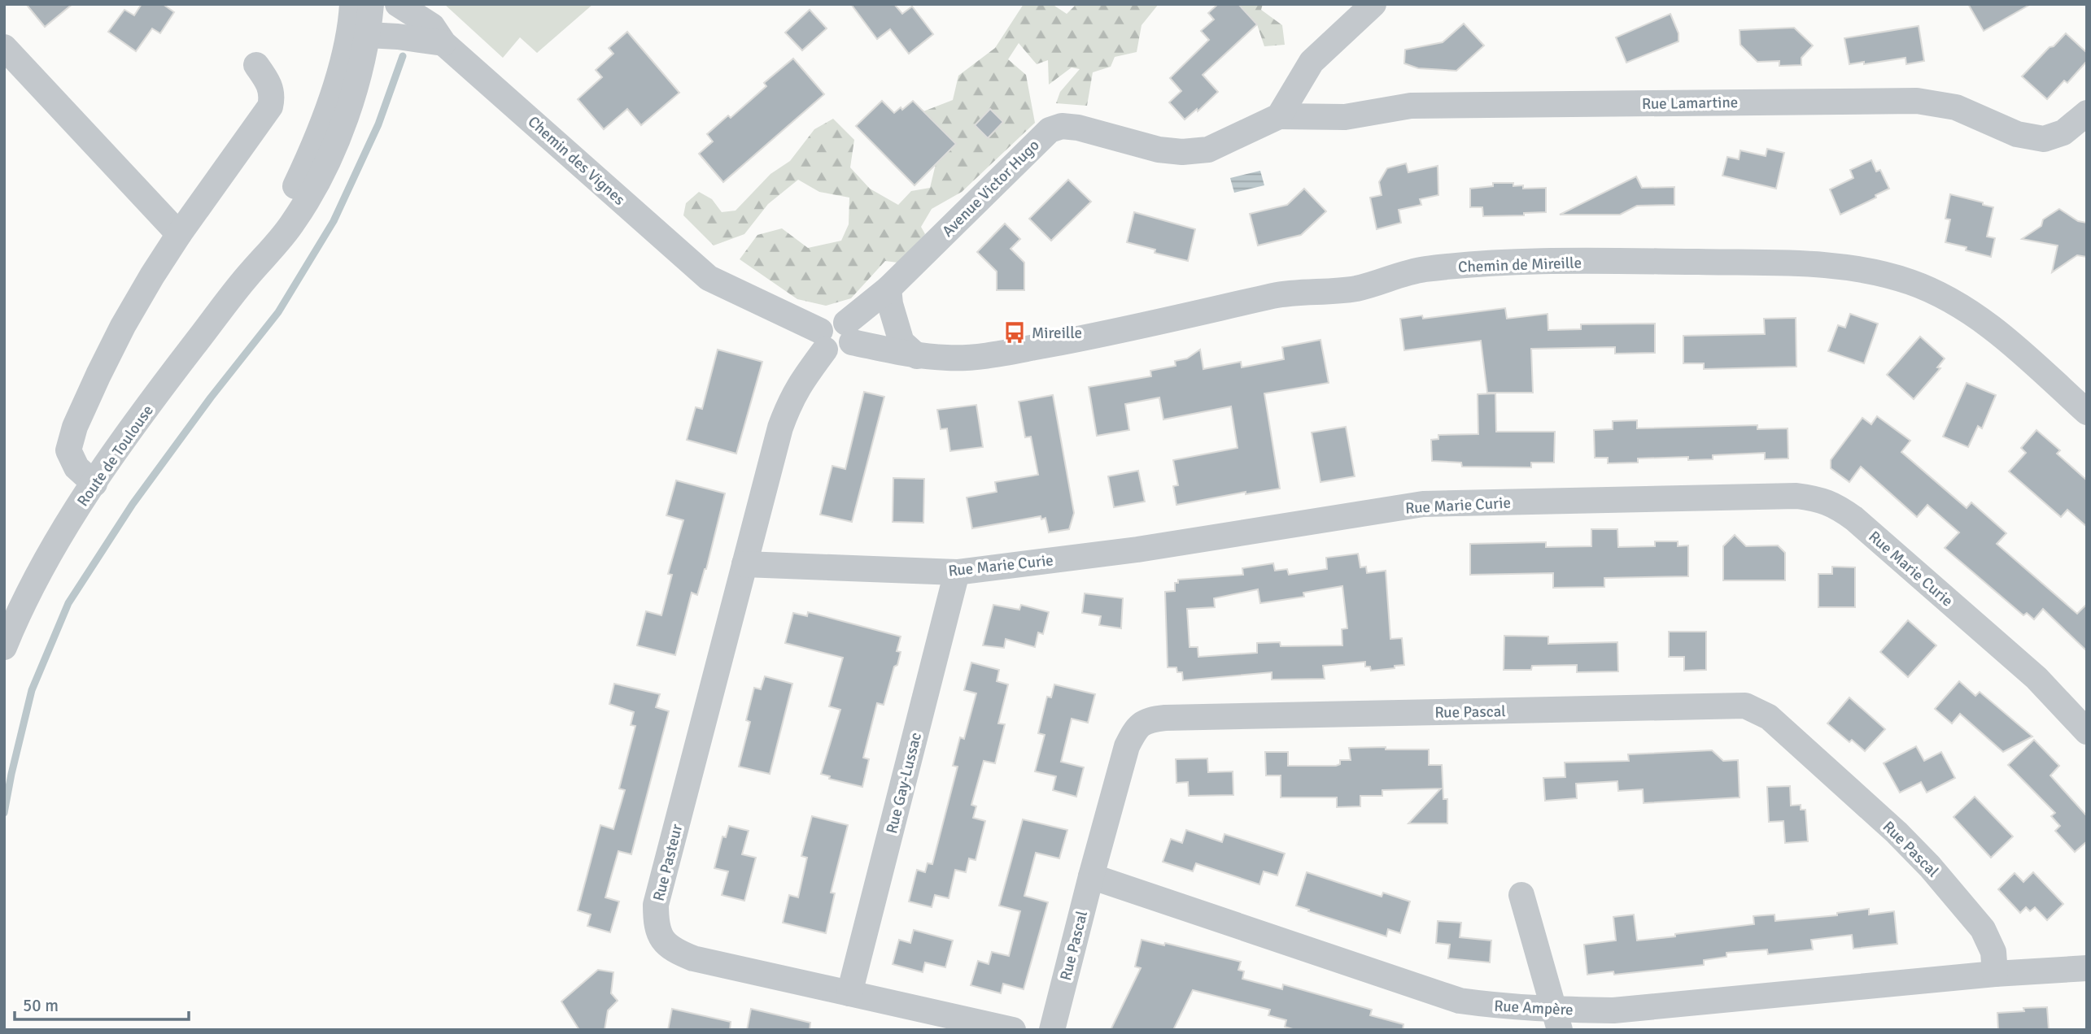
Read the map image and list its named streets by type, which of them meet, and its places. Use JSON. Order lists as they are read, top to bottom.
{
  "streets": {
    "street": [
      "Rue Lamartine",
      "Chemin des Vignes",
      "Avenue Victor Hugo",
      "Chemin de Mireille",
      "Route de Toulouse",
      "Rue Marie Curie",
      "Rue Pascal",
      "Rue Gay-Lussac",
      "Rue Pasteur",
      "Rue Ampère"
    ]
  },
  "crossings": [
    ["Rue Lamartine", "Avenue Victor Hugo"],
    ["Avenue Victor Hugo", "Chemin de Mireille"],
    ["Rue Marie Curie", "Rue Gay-Lussac"],
    ["Rue Marie Curie", "Rue Pasteur"],
    ["Rue Pascal", "Rue Ampère"],
    ["Rue Gay-Lussac", "Rue Pasteur"]
  ],
  "places": {
    "bus stop": ["Mireille"]
  },
  "scale_bar": "50 m"
}
